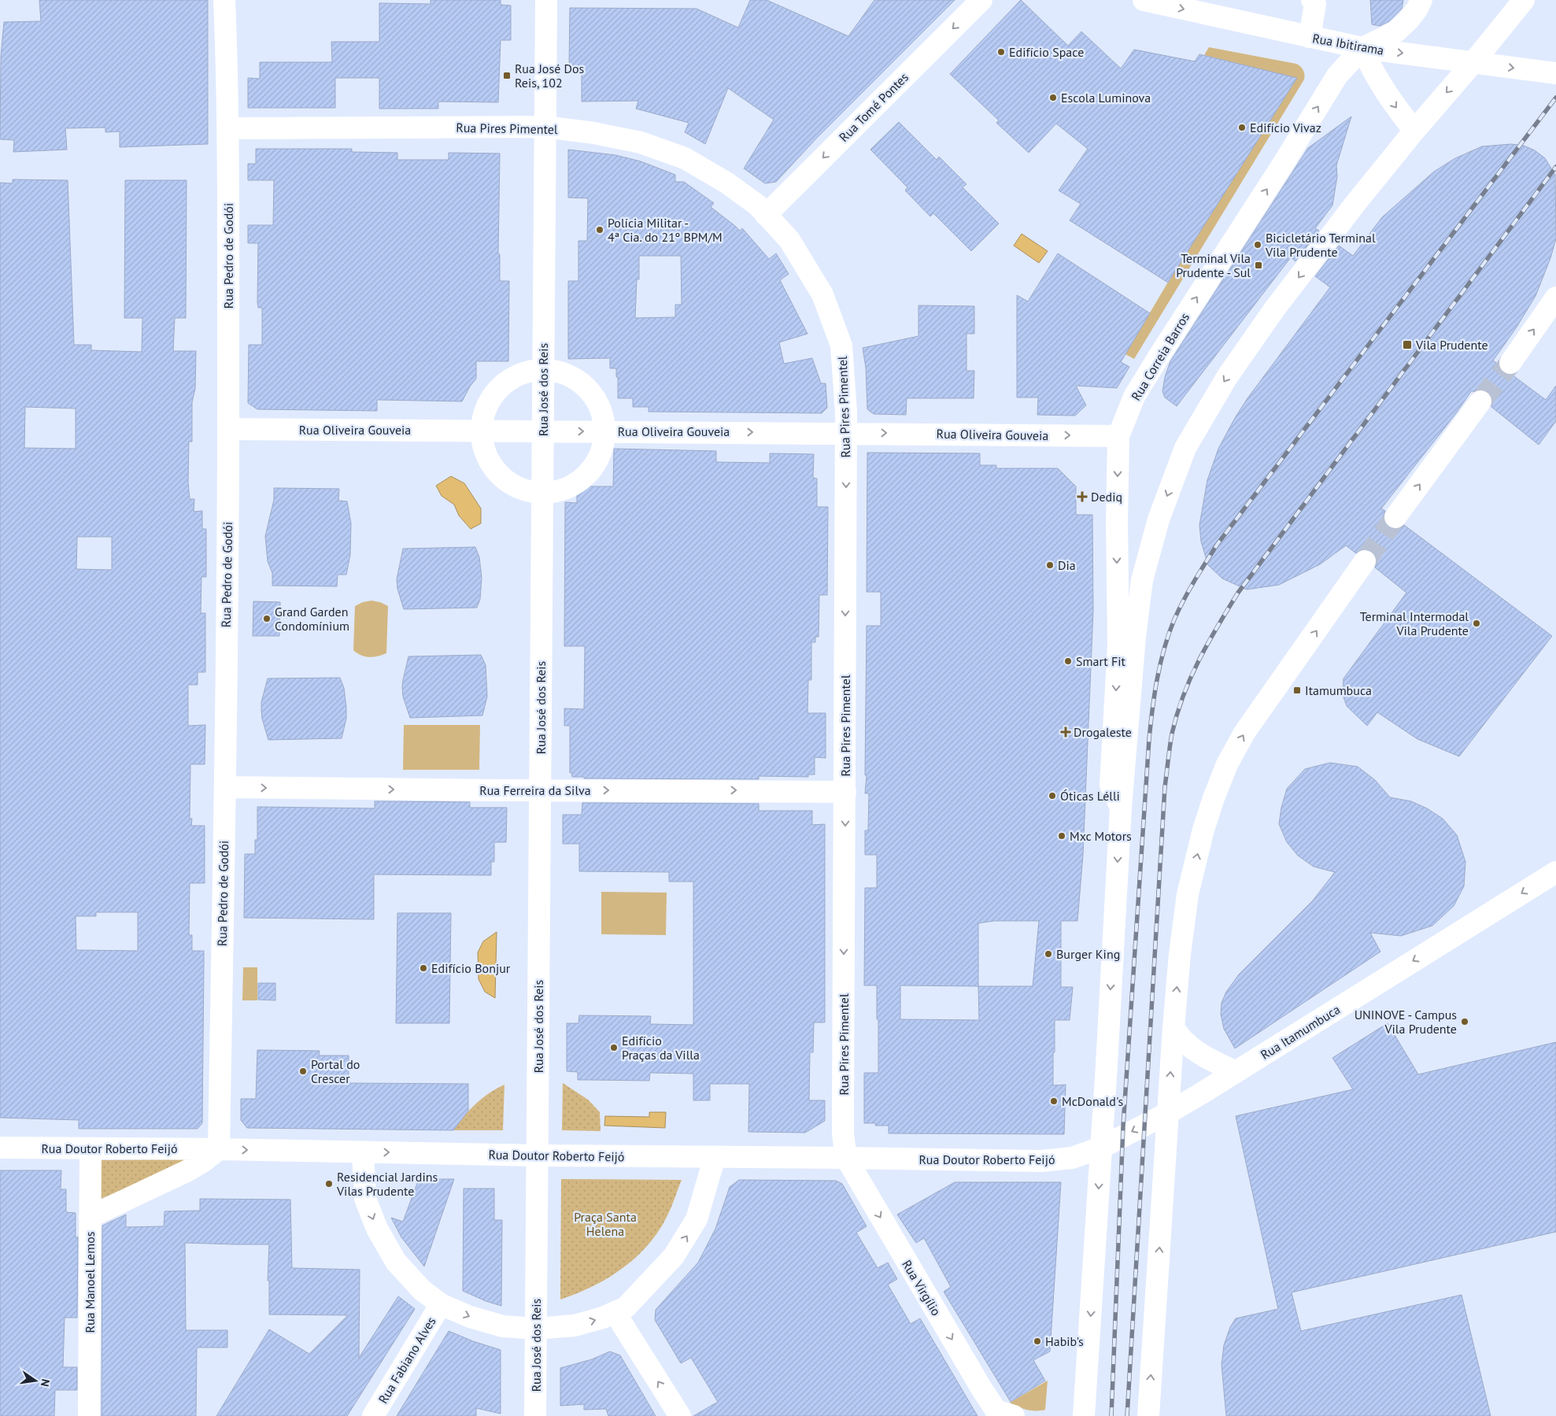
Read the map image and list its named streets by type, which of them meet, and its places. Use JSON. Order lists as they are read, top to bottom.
{
  "streets": {
    "main road": [
      "Rua Ibitirama",
      "Rua Tomé Pontes",
      "Rua Pires Pimentel",
      "Rua Pedro de Godói",
      "Rua Correia Barros",
      "Rua José dos Reis",
      "Rua Oliveira Gouveia",
      "Rua Ferreira da Silva",
      "Rua Itamumbuca",
      "Rua Doutor Roberto Feijó",
      "Rua Manoel Lemos",
      "Rua Virgílio",
      "Rua Fabiano Alves"
    ]
  },
  "crossings": [
    ["Rua Ibitirama", "Rua Correia Barros"],
    ["Rua Tomé Pontes", "Rua Pires Pimentel"],
    ["Rua Pires Pimentel", "Rua Pedro de Godói"],
    ["Rua Pires Pimentel", "Rua José dos Reis"],
    ["Rua Pires Pimentel", "Rua Oliveira Gouveia"],
    ["Rua Pires Pimentel", "Rua Ferreira da Silva"],
    ["Rua Pires Pimentel", "Rua Doutor Roberto Feijó"],
    ["Rua Pires Pimentel", "Rua Virgílio"],
    ["Rua Pedro de Godói", "Rua Oliveira Gouveia"],
    ["Rua Pedro de Godói", "Rua Ferreira da Silva"],
    ["Rua Pedro de Godói", "Rua Doutor Roberto Feijó"],
    ["Rua Correia Barros", "Rua Oliveira Gouveia"],
    ["Rua José dos Reis", "Rua Oliveira Gouveia"],
    ["Rua José dos Reis", "Rua Ferreira da Silva"],
    ["Rua José dos Reis", "Rua Doutor Roberto Feijó"],
    ["Rua Itamumbuca", "Rua Doutor Roberto Feijó"],
    ["Rua Doutor Roberto Feijó", "Rua Manoel Lemos"],
    ["Rua Doutor Roberto Feijó", "Rua Virgílio"]
  ],
  "one_way": [
    "Rua Ibitirama",
    "Rua Tomé Pontes",
    "Rua Pires Pimentel",
    "Rua Oliveira Gouveia",
    "Rua Ferreira da Silva",
    "Rua Itamumbuca",
    "Rua Virgílio"
  ],
  "parks": ["Praça Santa Helena"],
  "places": {
    "other": [
      "Edifício Space",
      "Escola Luminova",
      "Edifício Vivaz",
      "Polícia Militar - 4ª Cia. do 21º BPM/M",
      "Bicicletário Terminal Vila Prudente",
      "Dia",
      "Grand Garden Condomínium",
      "Terminal Intermodal Vila Prudente",
      "Smart Fit",
      "Óticas Lélli",
      "Mxc Motors",
      "Burger King",
      "Edifício Bonjur",
      "UNINOVE - Campus Vila Prudente",
      "Edifício Praças da Villa",
      "Portal do Crescer",
      "McDonald's",
      "Residencial Jardins Vilas Prudente",
      "Habib's"
    ],
    "transit": [
      "Rua José Dos Reis, 102",
      "Terminal Vila Prudente - Sul",
      "Vila Prudente",
      "Itamumbuca"
    ],
    "health": ["Dediq", "Drogaleste"]
  },
  "north": "right"
}
